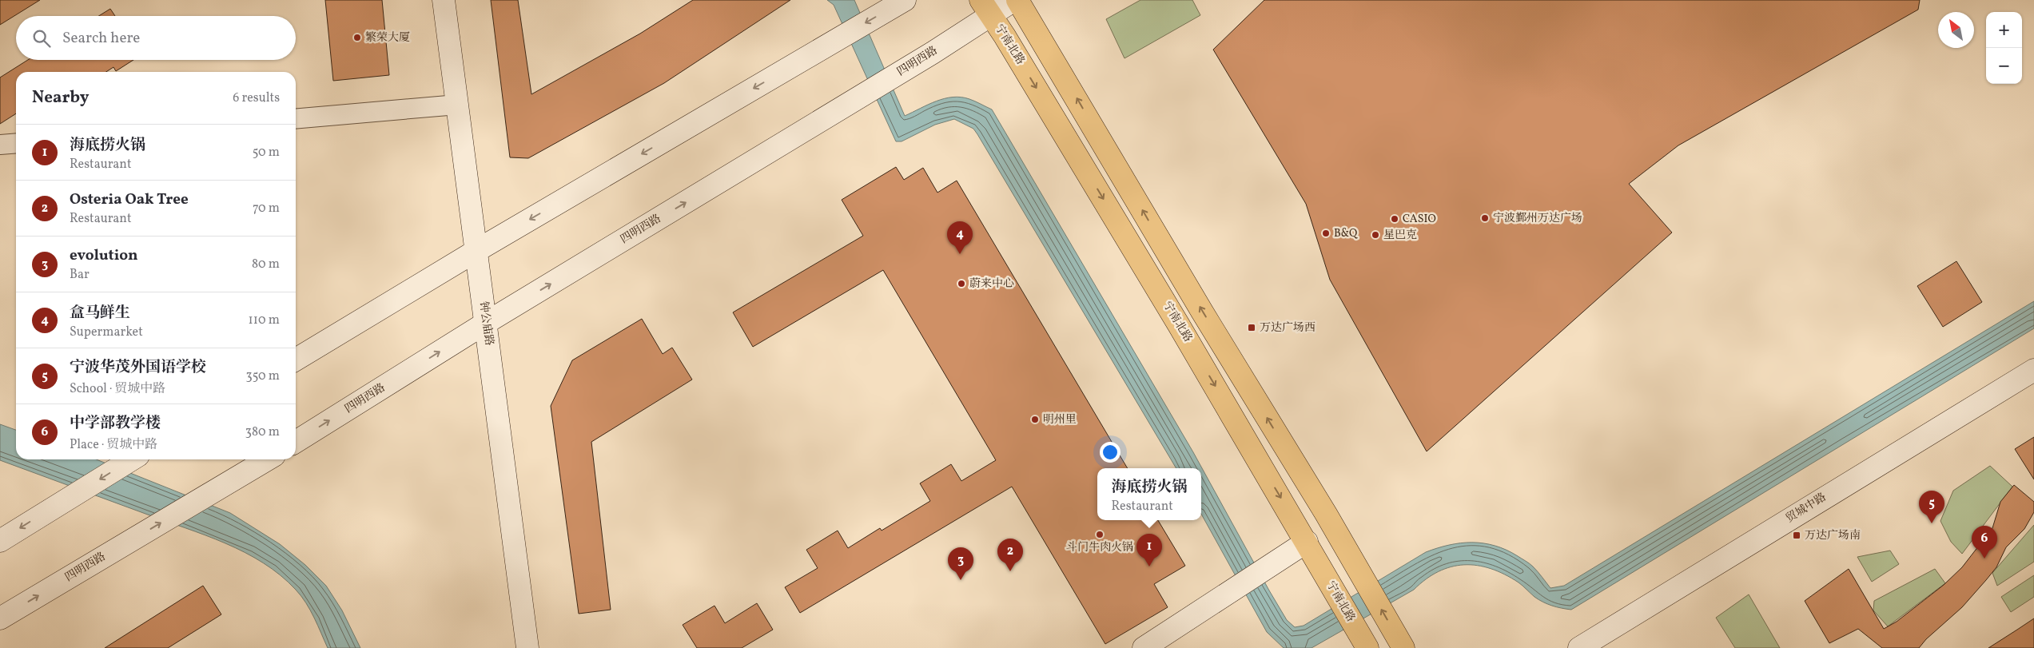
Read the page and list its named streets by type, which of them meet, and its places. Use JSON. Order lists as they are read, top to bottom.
{
  "streets": {
    "main road": [
      "宁南北路",
      "四明西路",
      "钟公庙路",
      "贸城中路"
    ]
  },
  "crossings": [
    ["宁南北路", "四明西路"],
    ["四明西路", "钟公庙路"]
  ],
  "places": {
    "other": [
      "繁荣大厦",
      "宁波鄞州万达广场",
      "CASIO",
      "B&Q",
      "星巴克",
      "蔚来中心",
      "明州里",
      "斗门牛肉火锅"
    ],
    "transit": ["万达广场西", "万达广场南"]
  },
  "north": "top left",
  "page": {
    "map_buttons": ["+", "−"],
    "search": "Search here",
    "heading": ["Nearby", "6 results"],
    "list": [
      {
        "mark": "1",
        "name": "海底捞火锅",
        "note": "Restaurant",
        "value": "50 m"
      },
      {
        "mark": "2",
        "name": "Osteria Oak Tree",
        "note": "Restaurant",
        "value": "70 m"
      },
      {
        "mark": "3",
        "name": "evolution",
        "note": "Bar",
        "value": "80 m"
      },
      {
        "mark": "4",
        "name": "盒马鲜生",
        "note": "Supermarket",
        "value": "110 m"
      },
      {
        "mark": "5",
        "name": "宁波华茂外国语学校",
        "note": "School · 贸城中路",
        "value": "350 m"
      },
      {
        "mark": "6",
        "name": "中学部教学楼",
        "note": "Place · 贸城中路",
        "value": "380 m"
      }
    ],
    "pins": [
      "4",
      "5",
      "6",
      "1",
      "2",
      "3"
    ],
    "popup": ["海底捞火锅", "Restaurant"]
  }
}
